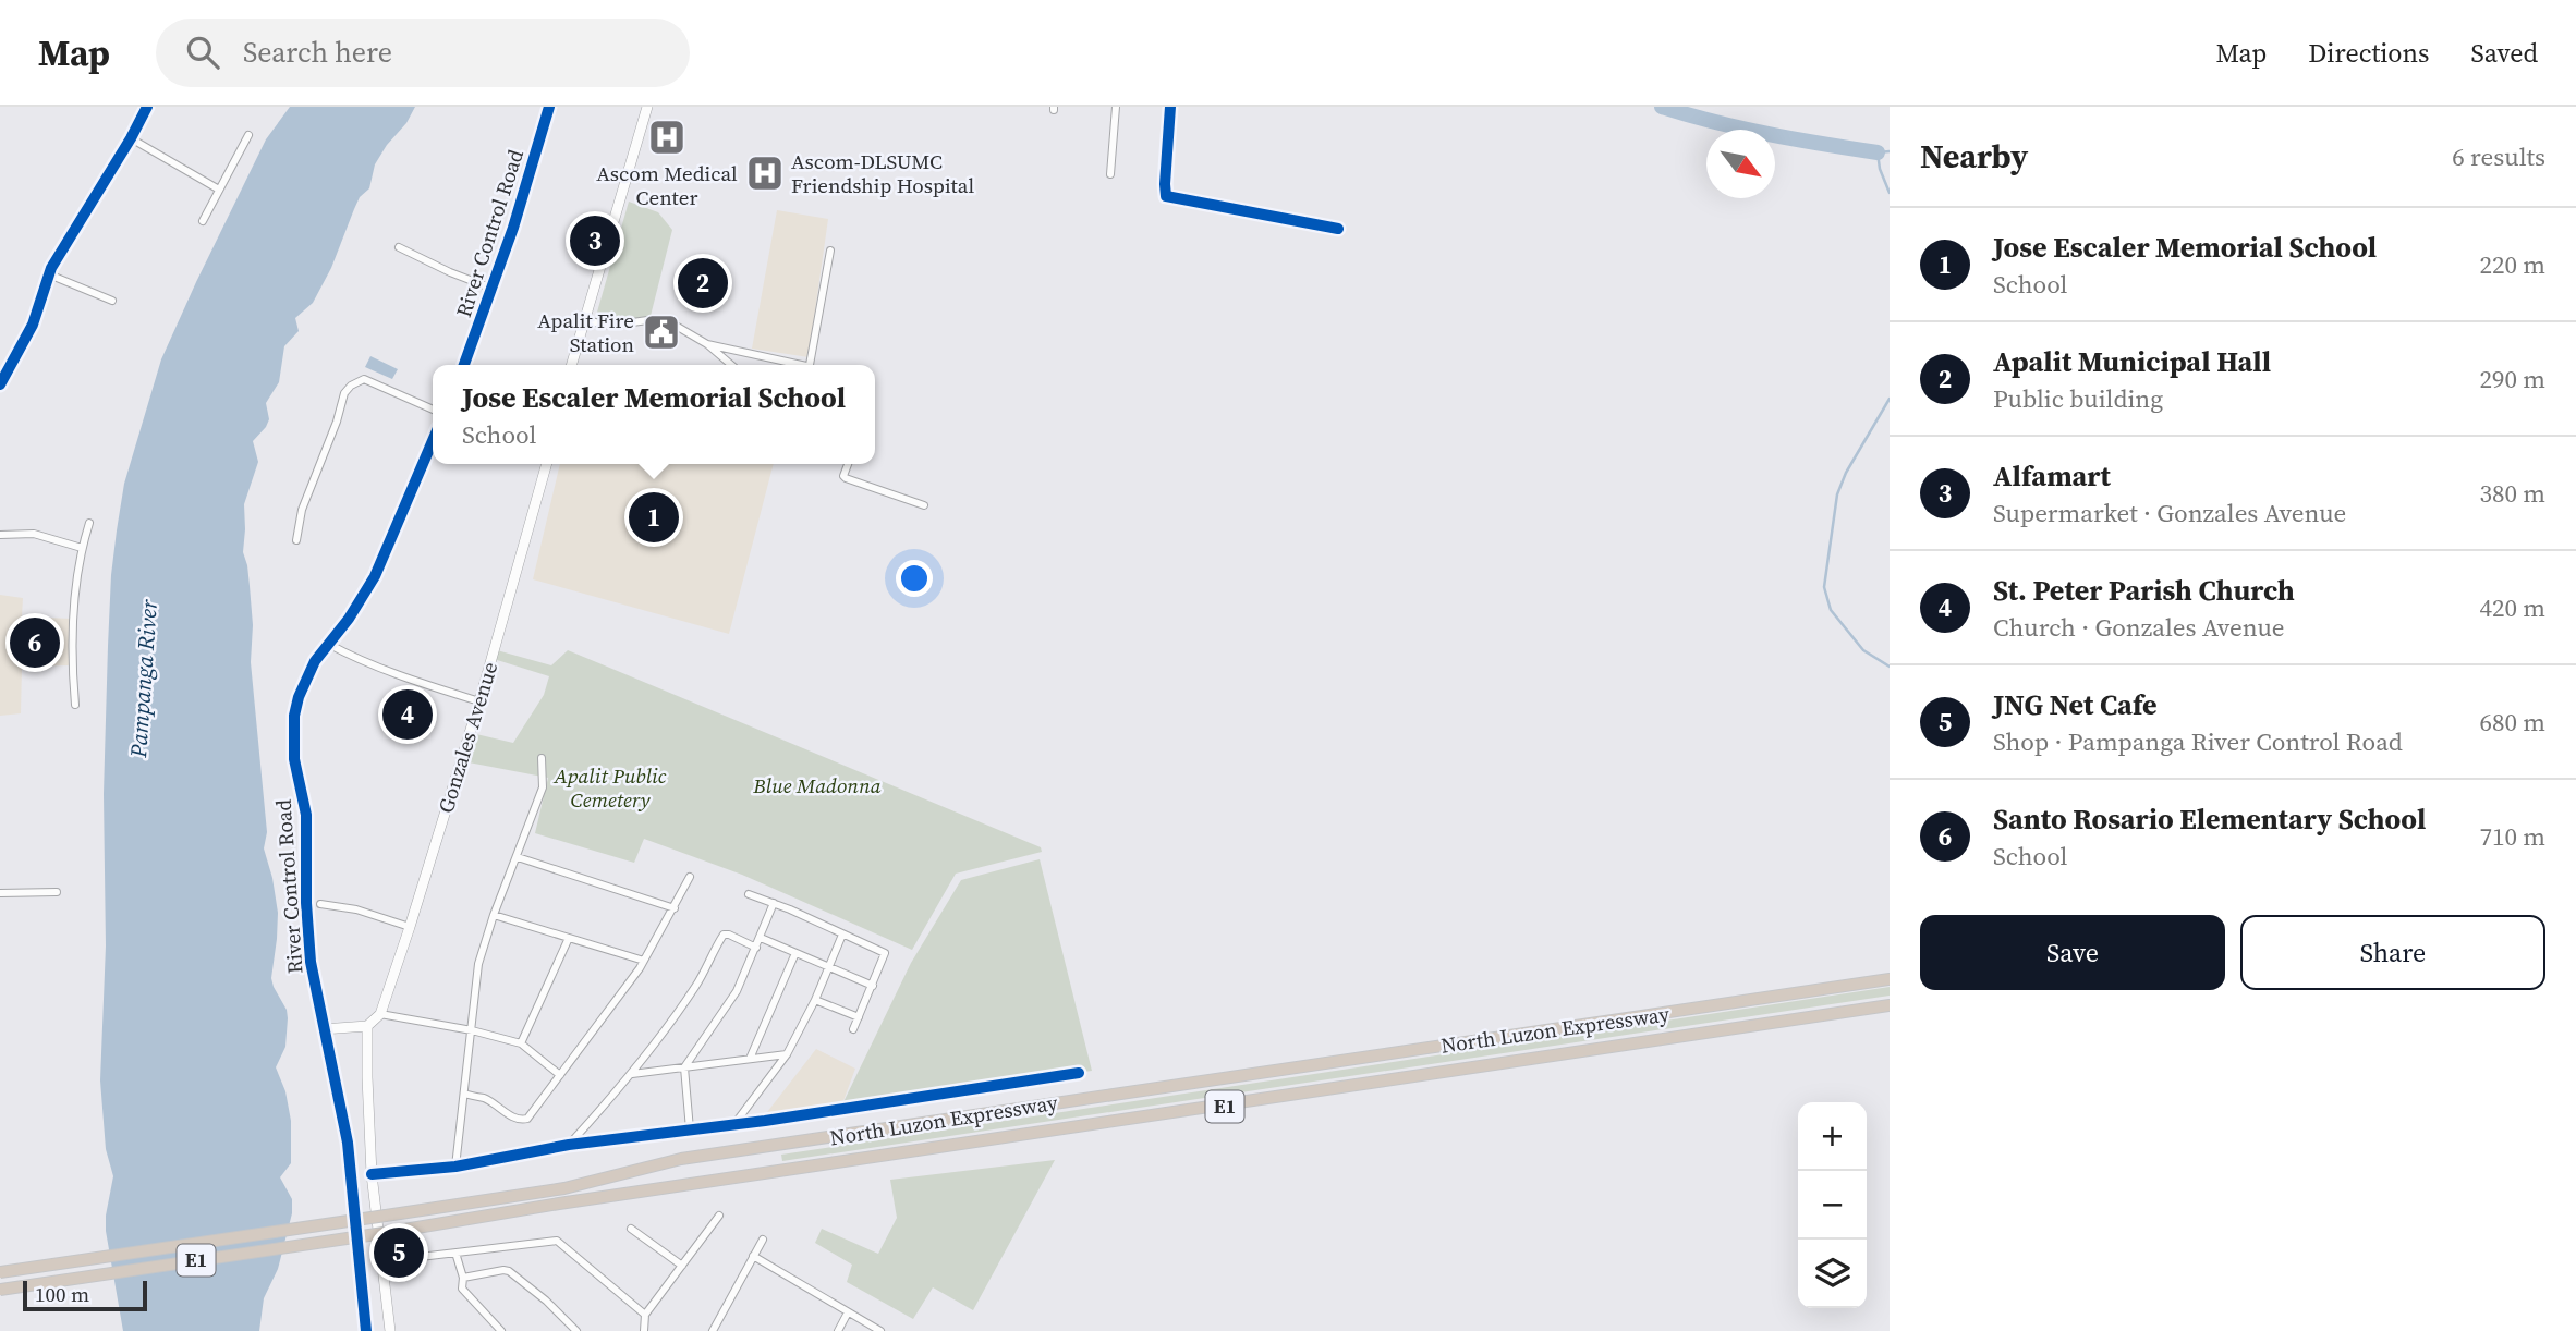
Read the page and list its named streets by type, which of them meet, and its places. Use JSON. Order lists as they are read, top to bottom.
{
  "streets": {
    "highway": ["North Luzon Expressway", "E1"],
    "street": ["River Control Road", "Gonzales Avenue"]
  },
  "water": ["Pampanga River"],
  "parks": ["Apalit Public Cemetery", "Blue Madonna"],
  "places": {
    "hospital": ["Ascom Medical Center", "Ascom-DLSUMC Friendship Hospital"],
    "public building": ["Apalit Fire Station"]
  },
  "scale_bar": "100 m",
  "north": "bottom right",
  "page": {
    "header": "Map",
    "search": "Search here",
    "nav": ["Map", "Directions", "Saved"],
    "heading": ["Nearby", "6 results"],
    "list": [
      {
        "mark": "1",
        "name": "Jose Escaler Memorial School",
        "note": "School",
        "value": "220 m"
      },
      {
        "mark": "2",
        "name": "Apalit Municipal Hall",
        "note": "Public building",
        "value": "290 m"
      },
      {
        "mark": "3",
        "name": "Alfamart",
        "note": "Supermarket · Gonzales Avenue",
        "value": "380 m"
      },
      {
        "mark": "4",
        "name": "St. Peter Parish Church",
        "note": "Church · Gonzales Avenue",
        "value": "420 m"
      },
      {
        "mark": "5",
        "name": "JNG Net Cafe",
        "note": "Shop · Pampanga River Control Road",
        "value": "680 m"
      },
      {
        "mark": "6",
        "name": "Santo Rosario Elementary School",
        "note": "School",
        "value": "710 m"
      }
    ],
    "pins": [
      "3",
      "2",
      "1",
      "6",
      "4",
      "5"
    ],
    "popup": ["Jose Escaler Memorial School", "School"],
    "buttons": ["Save", "Share"],
    "map_buttons": ["+", "−"],
    "scale": "100 m"
  }
}
